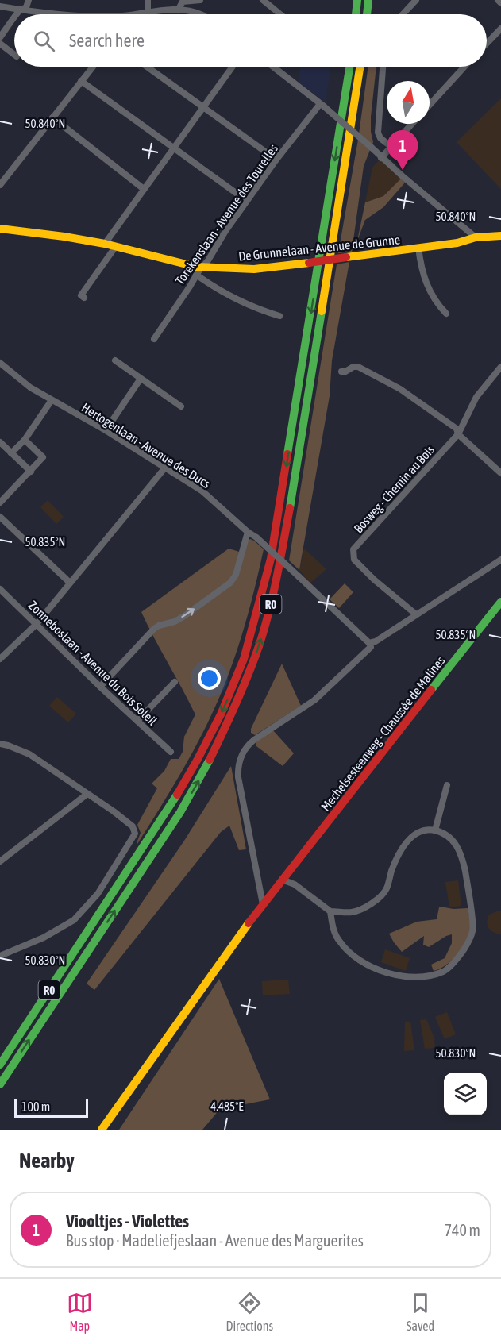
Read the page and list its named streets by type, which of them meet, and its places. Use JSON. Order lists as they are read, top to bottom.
{
  "streets": {
    "main road": ["De Grunnelaan - Avenue de Grunne", "R0", "Mechelsesteenweg - Chaussée de Malines"],
    "street": [
      "Torekenslaan - Avenue des Tourelles",
      "Hertogenlaan - Avenue des Ducs",
      "Bosweg - Chemin au Bois",
      "Zonneboslaan - Avenue du Bois Soleil"
    ]
  },
  "crossings": [
    ["Torekenslaan - Avenue des Tourelles", "De Grunnelaan - Avenue de Grunne"]
  ],
  "scale_bar": "100 m",
  "north": "top",
  "page": {
    "search": "Search here",
    "pins": "1",
    "scale": "100 m",
    "heading": "Nearby",
    "list": [
      {
        "mark": "1",
        "name": "Viooltjes - Violettes",
        "note": "Bus stop · Madeliefjeslaan - Avenue des Marguerites",
        "value": "740 m"
      }
    ],
    "nav": ["Map", "Directions", "Saved"]
  },
  "coordinates": [
    "50.840°N",
    "50.835°N",
    "50.830°N",
    "4.485°E"
  ]
}
